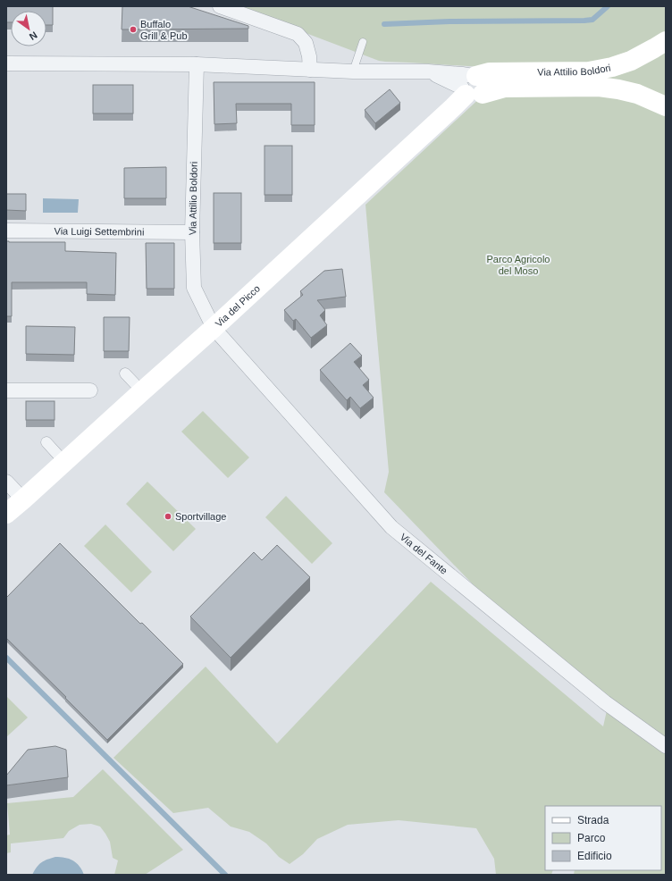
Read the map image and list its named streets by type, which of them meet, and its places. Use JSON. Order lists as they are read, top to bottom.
{
  "streets": {
    "main road": ["Via Attilio Boldori", "Via del Picco"],
    "street": ["Via Luigi Settembrini", "Via del Fante"]
  },
  "crossings": [
    ["Via Attilio Boldori", "Via Luigi Settembrini"],
    ["Via Attilio Boldori", "Via del Picco"],
    ["Via Attilio Boldori", "Via del Fante"],
    ["Via del Picco", "Via del Fante"]
  ],
  "parks": ["Parco Agricolo del Moso"],
  "places": ["Buffalo Grill & Pub", "Sportvillage"],
  "legend": ["Strada", "Parco", "Edificio"],
  "north": "bottom right"
}
